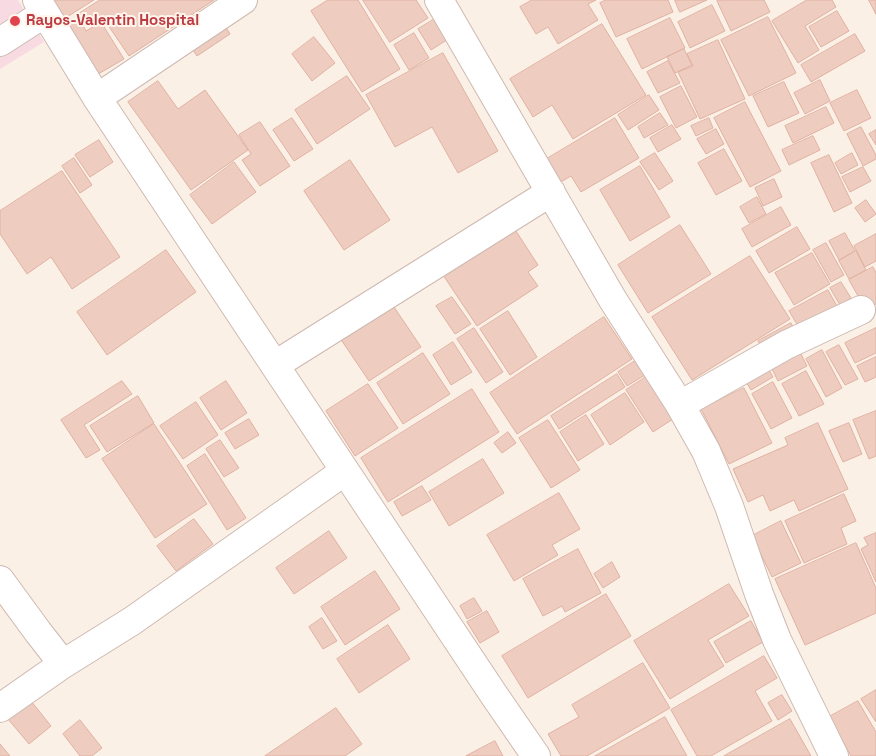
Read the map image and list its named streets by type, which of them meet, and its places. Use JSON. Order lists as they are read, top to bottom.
{
  "places": ["Rayos-Valentin Hospital"]
}
